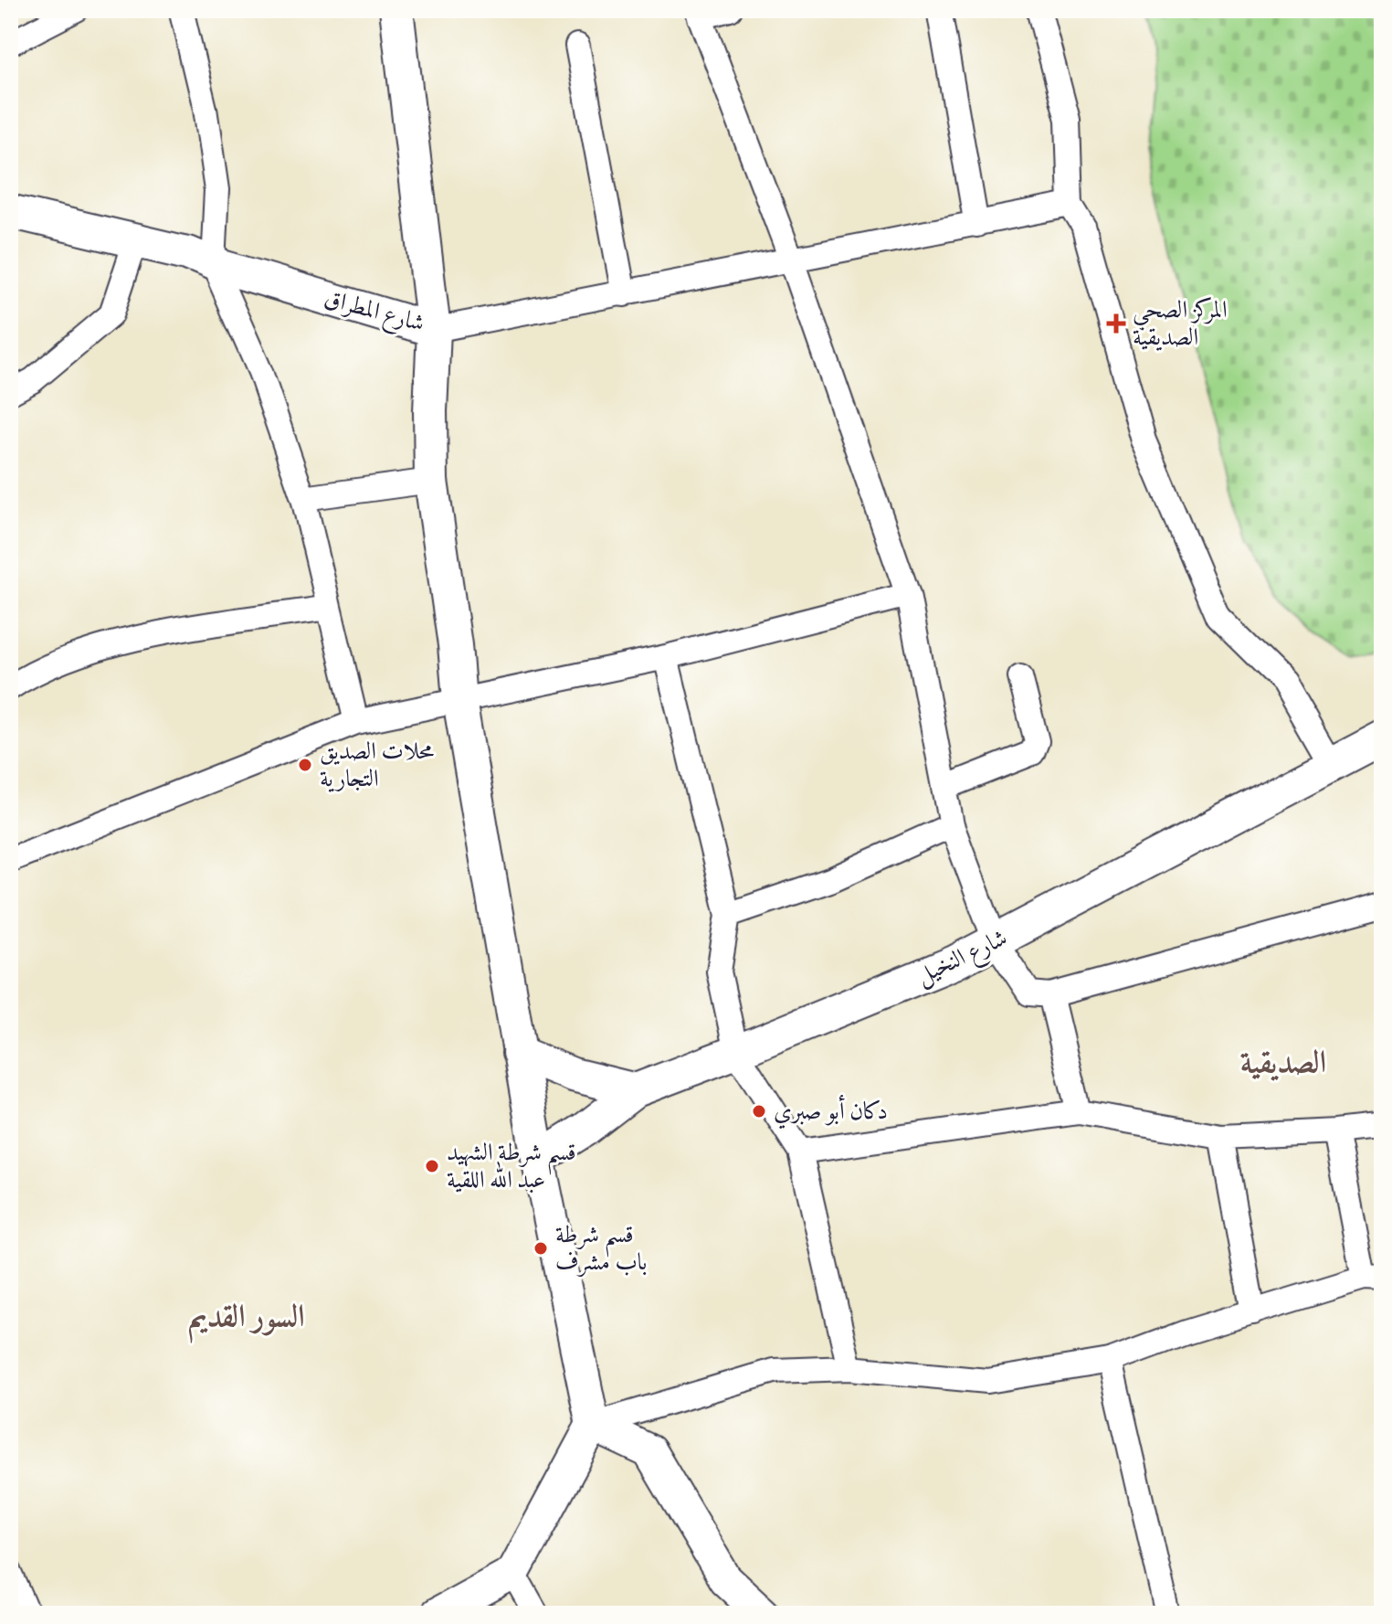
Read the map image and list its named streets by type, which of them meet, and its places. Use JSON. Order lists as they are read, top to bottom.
{
  "streets": {
    "street": ["شارع المطراق", "شارع النخيل"]
  },
  "districts": ["الصديقية", "السور القديم"],
  "places": {
    "health": ["المركز الصحي الصديقية"],
    "other": [
      "محلات الصديق التجارية",
      "دكان أبو صبري",
      "قسم شرطة الشهيد عبد الله اللقية",
      "قسم شرطة باب مشرف"
    ]
  }
}
